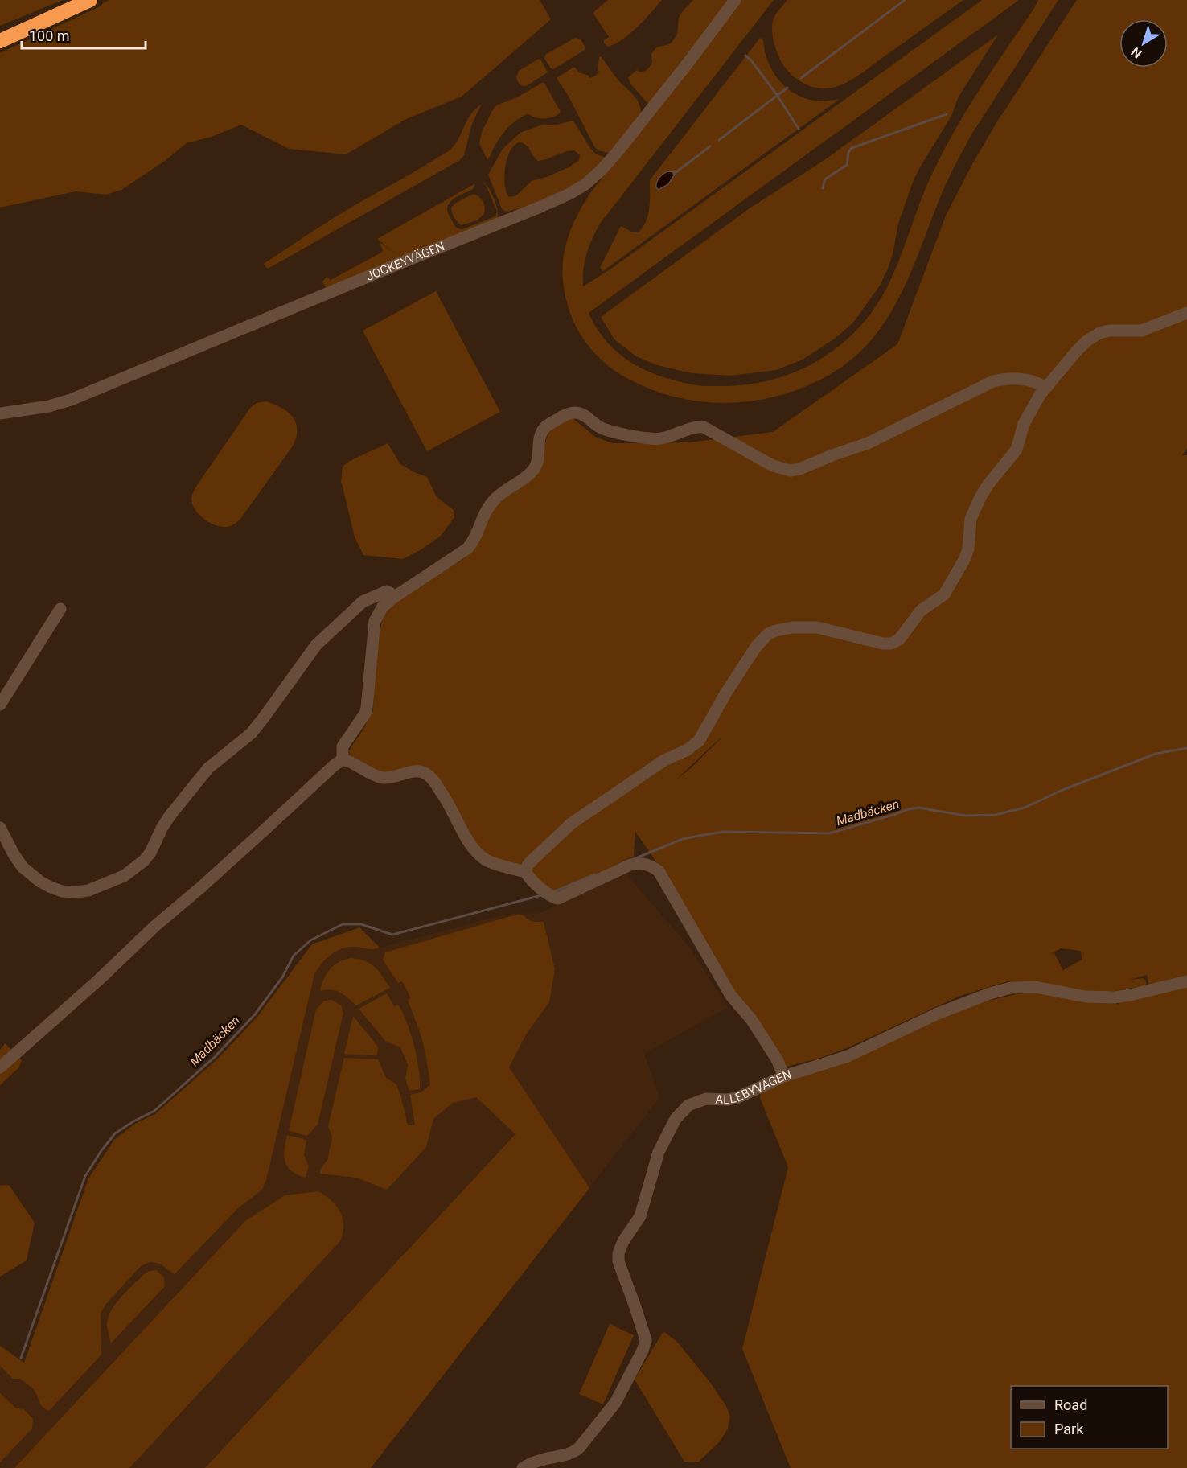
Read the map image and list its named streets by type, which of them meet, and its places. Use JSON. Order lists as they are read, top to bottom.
{
  "streets": {
    "street": ["JOCKEYVÄGEN", "ALLEBYVÄGEN"]
  },
  "water": ["Madbäcken"],
  "legend": ["Road", "Park"],
  "scale_bar": "100 m",
  "north": "bottom left"
}
